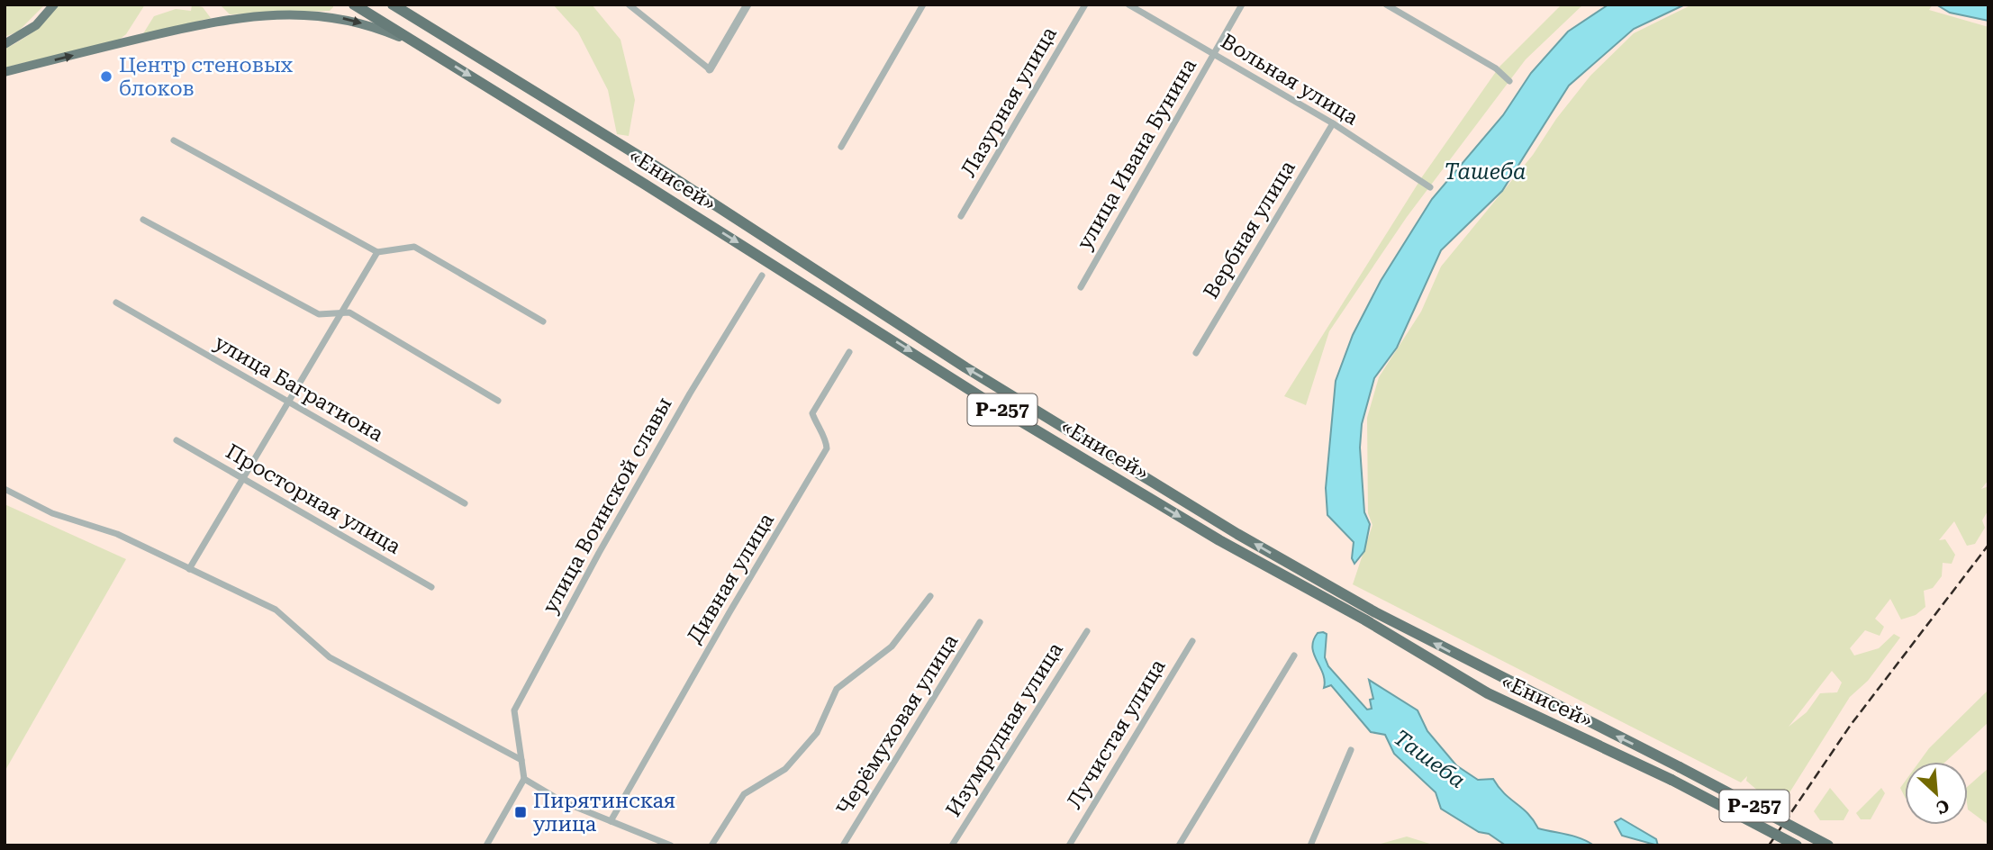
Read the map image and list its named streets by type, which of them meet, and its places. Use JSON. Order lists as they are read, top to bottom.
{
  "streets": {
    "highway": ["«Енисей»", "Р-257"],
    "street": [
      "Вольная улица",
      "Лазурная улица",
      "улица Ивана Бунина",
      "Вербная улица",
      "улица Багратиона",
      "Просторная улица",
      "улица Воинской славы",
      "Дивная улица",
      "Черёмуховая улица",
      "Изумрудная улица",
      "Лучистая улица"
    ]
  },
  "crossings": [
    ["Вольная улица", "улица Ивана Бунина"],
    ["Вольная улица", "Вербная улица"]
  ],
  "water": ["Ташеба"],
  "places": {
    "other": ["Центр стеновых блоков"],
    "transit": ["Пирятинская улица"]
  },
  "north": "bottom right"
}
